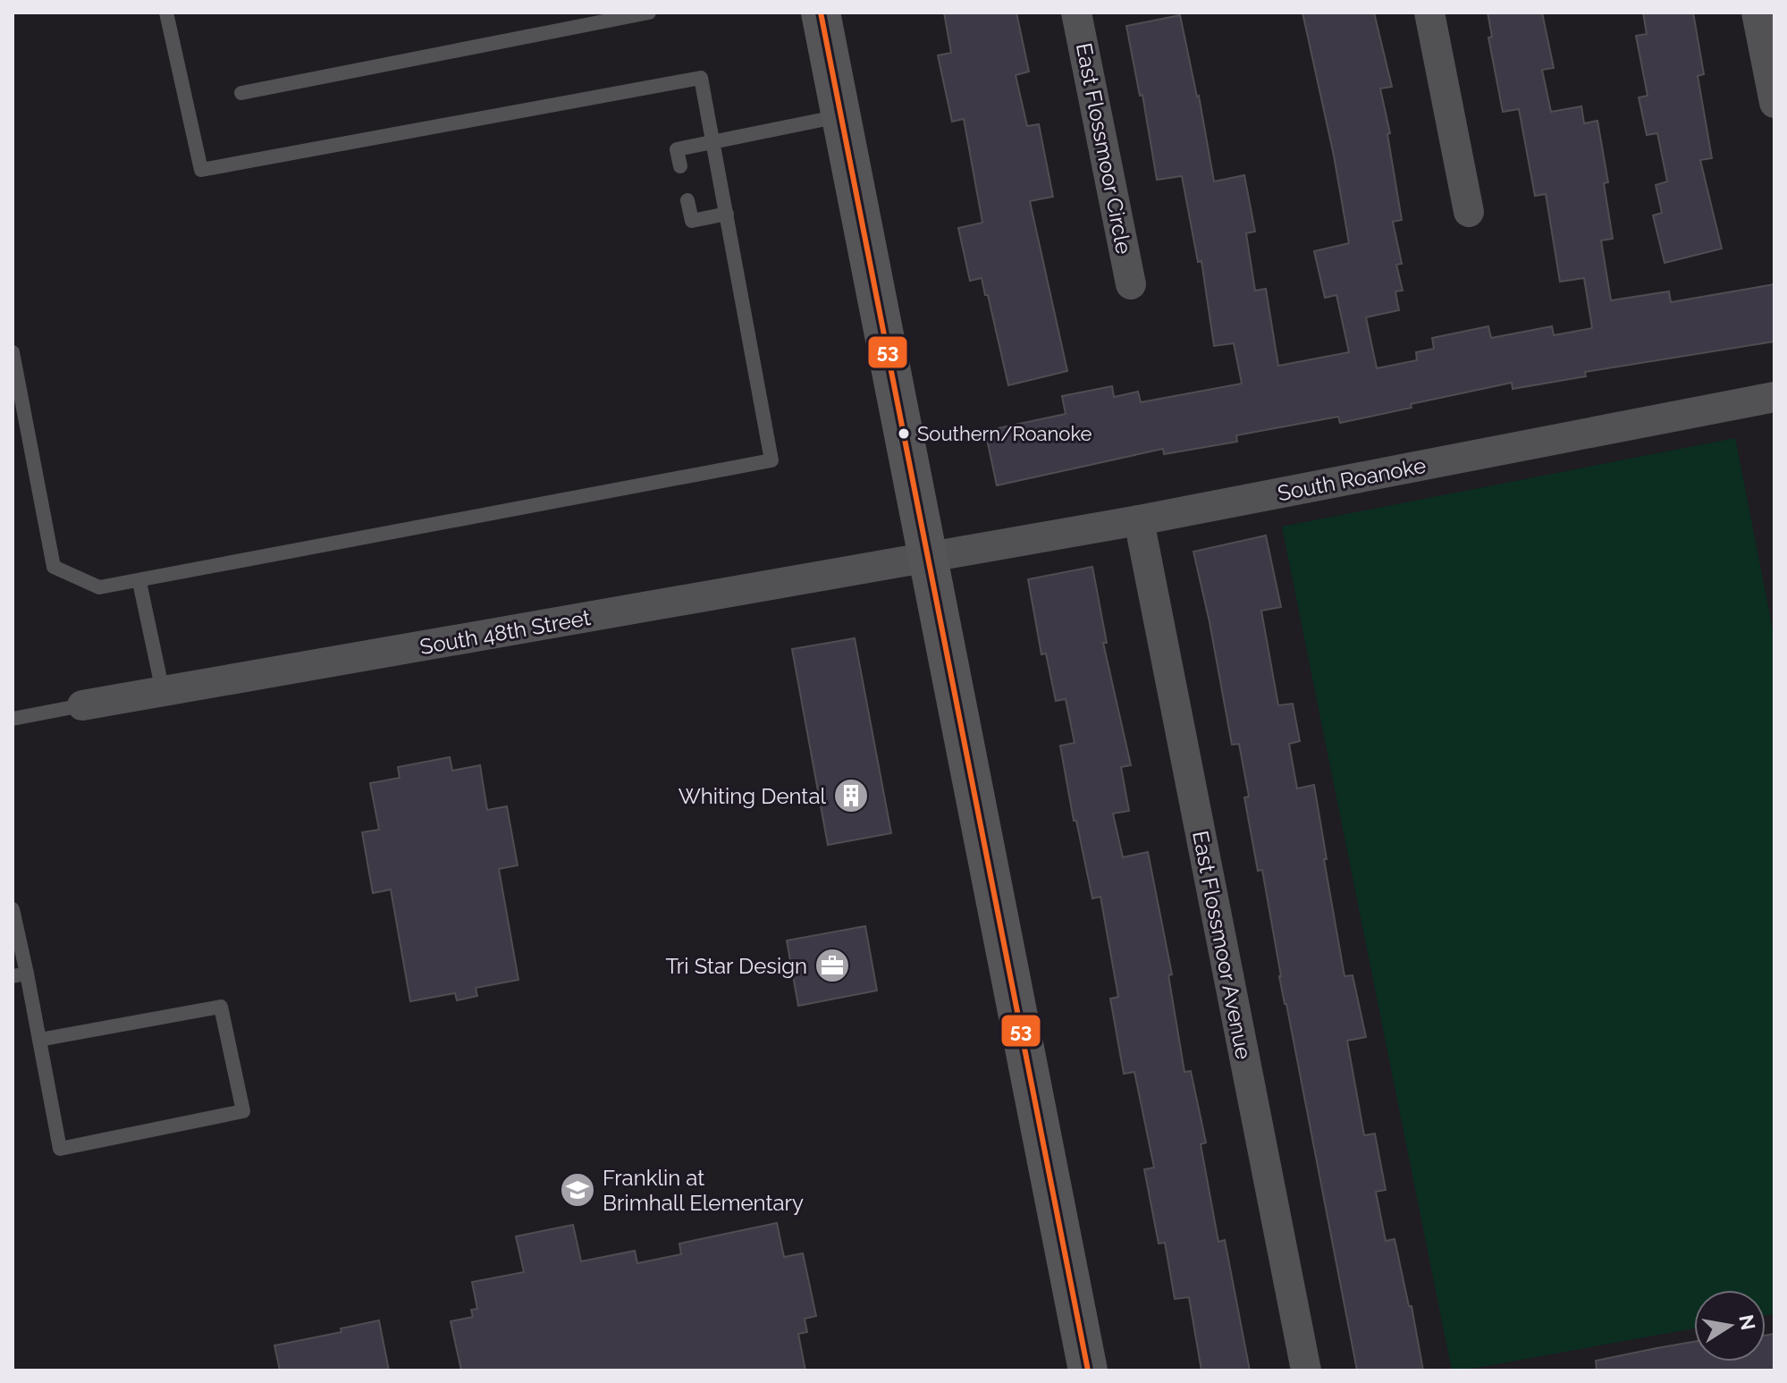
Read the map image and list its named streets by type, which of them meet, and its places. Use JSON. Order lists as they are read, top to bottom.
{
  "streets": {
    "street": [
      "East Flossmoor Circle",
      "South Roanoke",
      "South 48th Street",
      "East Flossmoor Avenue"
    ]
  },
  "crossings": [
    ["South Roanoke", "South 48th Street"],
    ["South Roanoke", "East Flossmoor Avenue"]
  ],
  "places": {
    "other": ["Southern/Roanoke"],
    "building": ["Whiting Dental"],
    "office": ["Tri Star Design"],
    "school or university": ["Franklin at Brimhall Elementary"]
  },
  "lines": ["transit line 53"],
  "north": "right"
}
